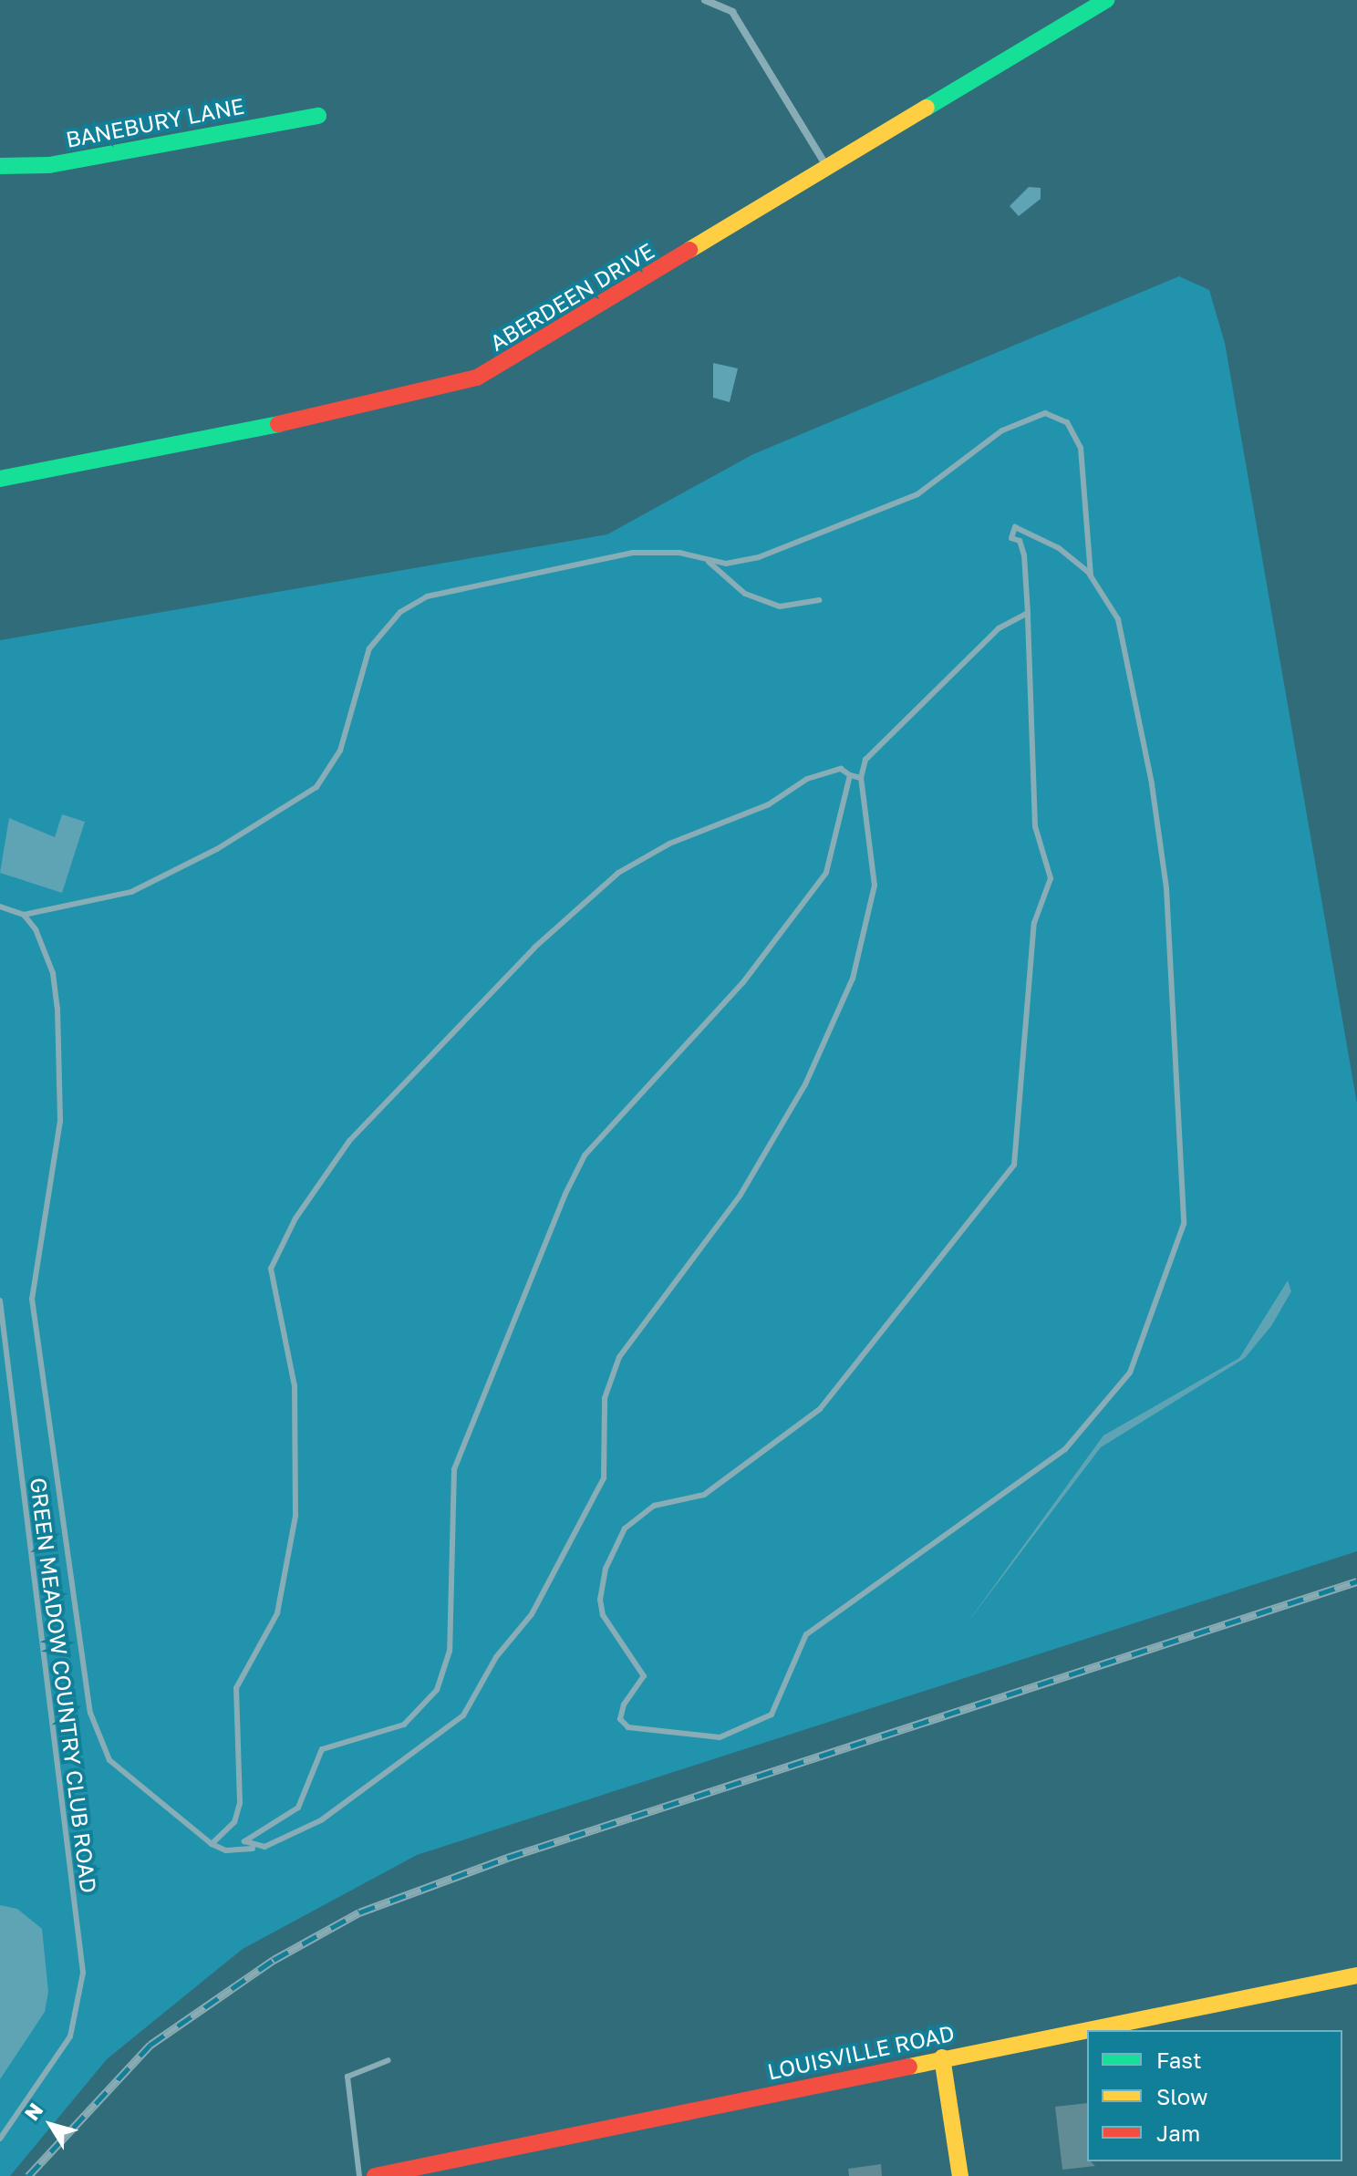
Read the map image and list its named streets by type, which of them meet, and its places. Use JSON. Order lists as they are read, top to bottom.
{
  "streets": {
    "street": ["BANEBURY LANE", "ABERDEEN DRIVE", "LOUISVILLE ROAD"],
    "lane": ["GREEN MEADOW COUNTRY CLUB ROAD"]
  },
  "legend": ["Fast", "Slow", "Jam"],
  "north": "top left"
}
